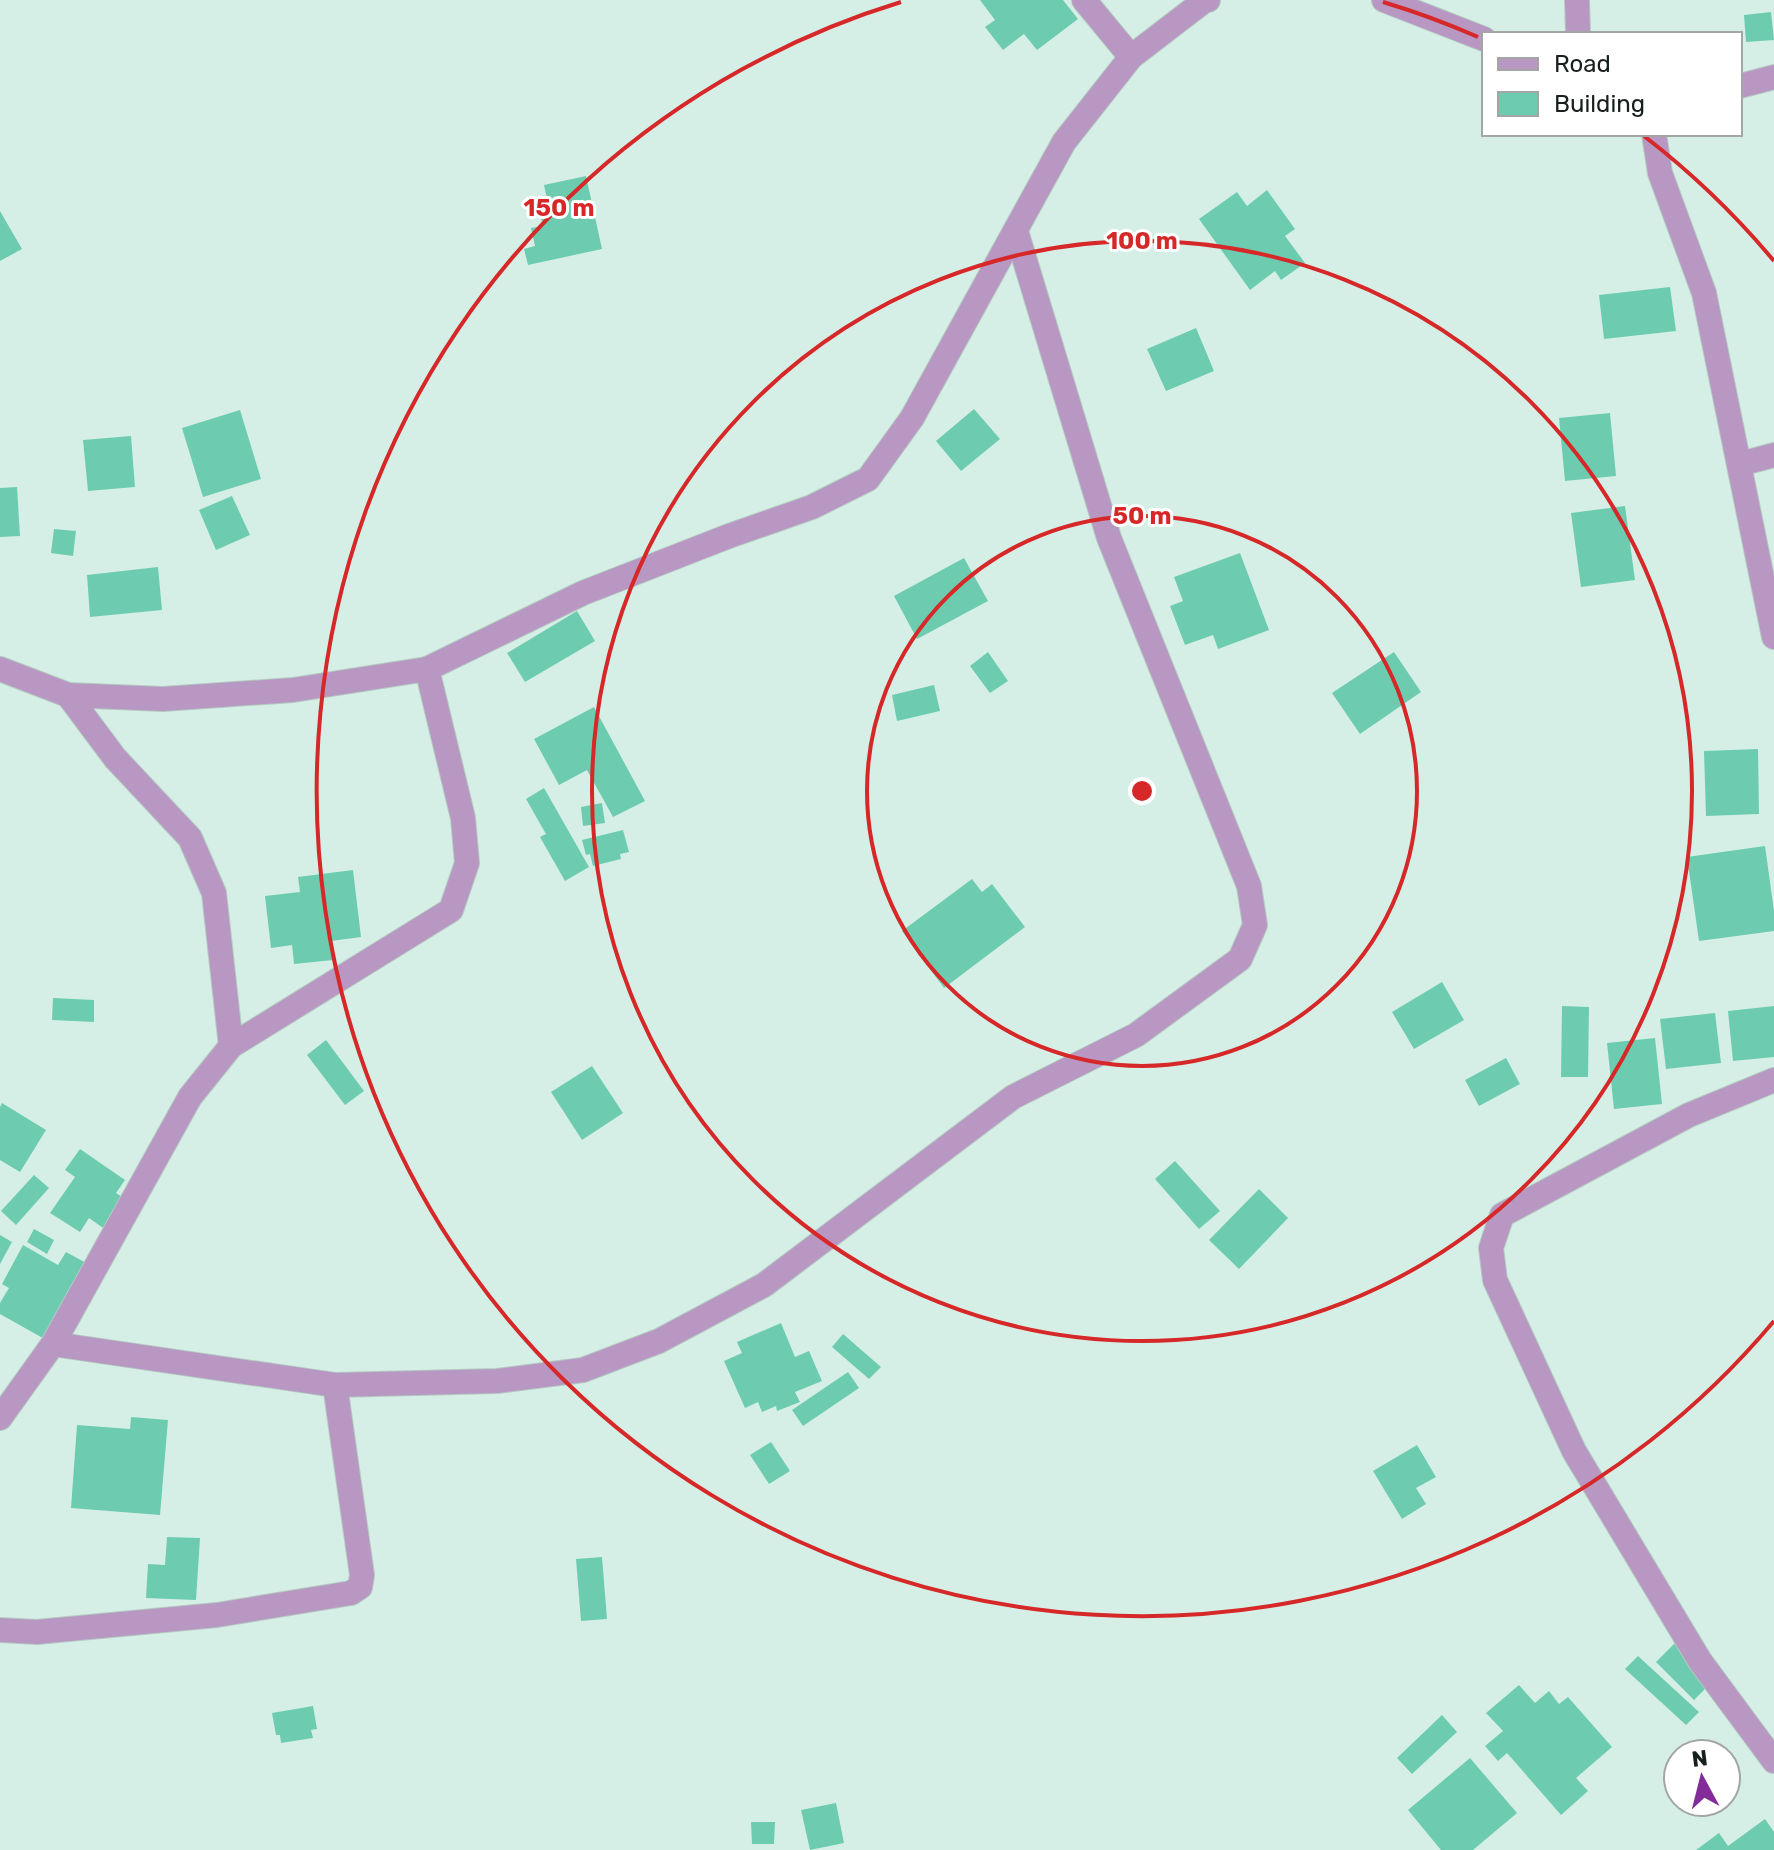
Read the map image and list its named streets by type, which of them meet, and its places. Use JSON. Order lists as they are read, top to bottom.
{
  "legend": ["Road", "Building"],
  "north": "top",
  "rings": ["150 m", "100 m", "50 m"]
}
